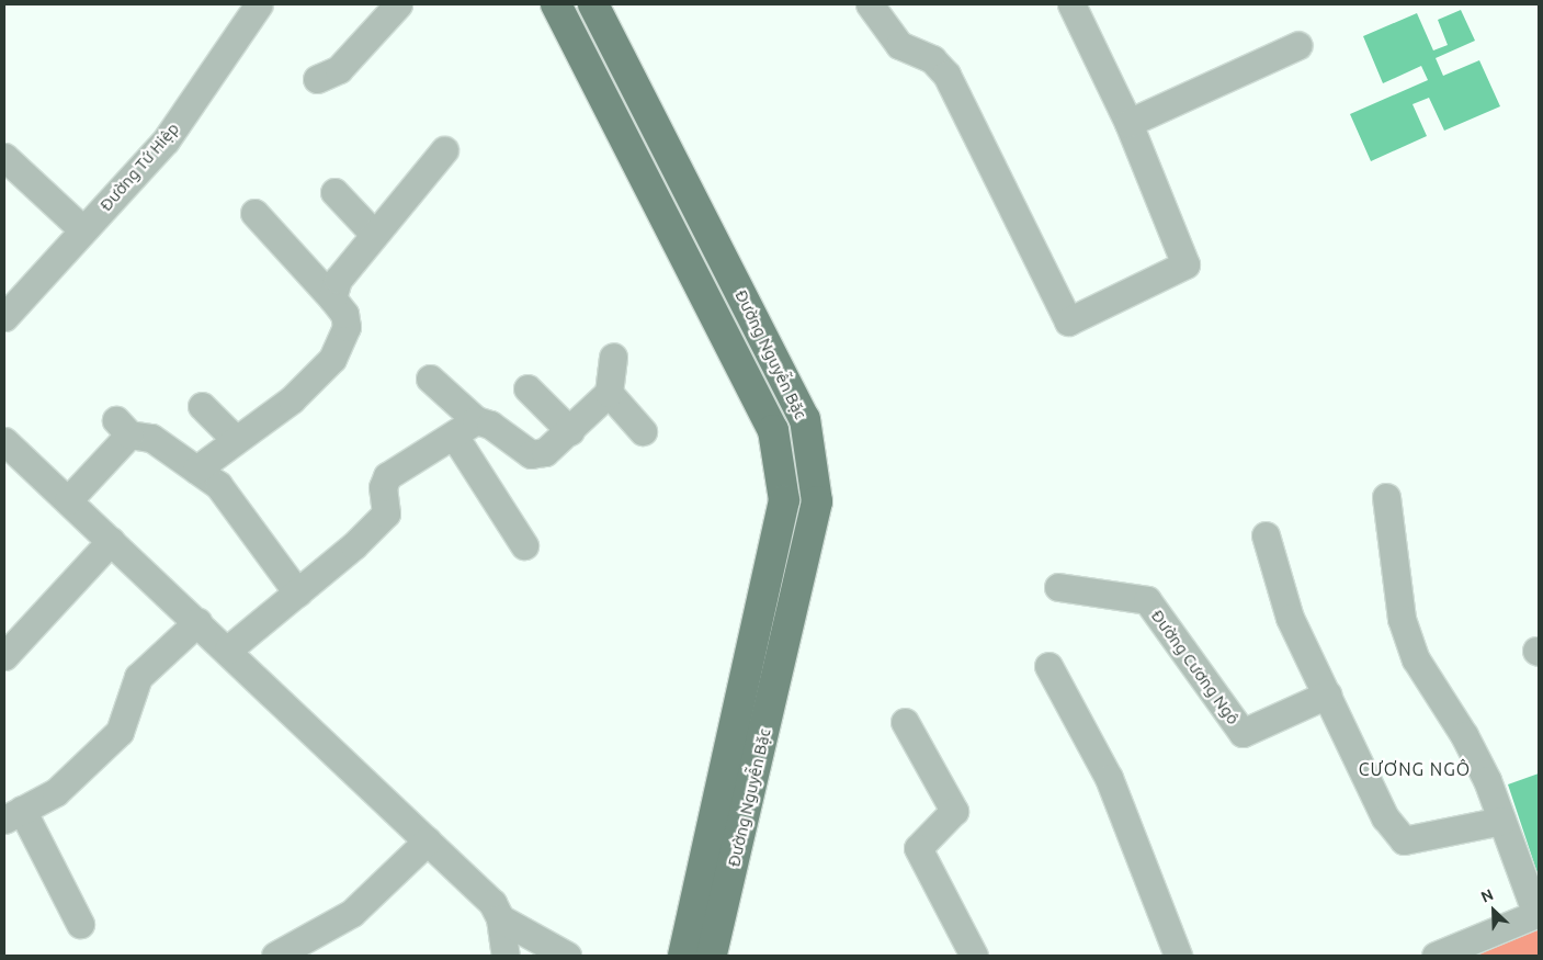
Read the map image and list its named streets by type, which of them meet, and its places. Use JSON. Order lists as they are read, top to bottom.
{
  "streets": {
    "main road": ["Đường Nguyễn Bặc"],
    "street": ["Đường Tứ Hiệp", "Đường Cương Ngô"]
  },
  "districts": ["CƯƠNG NGÔ"],
  "north": "top left"
}
